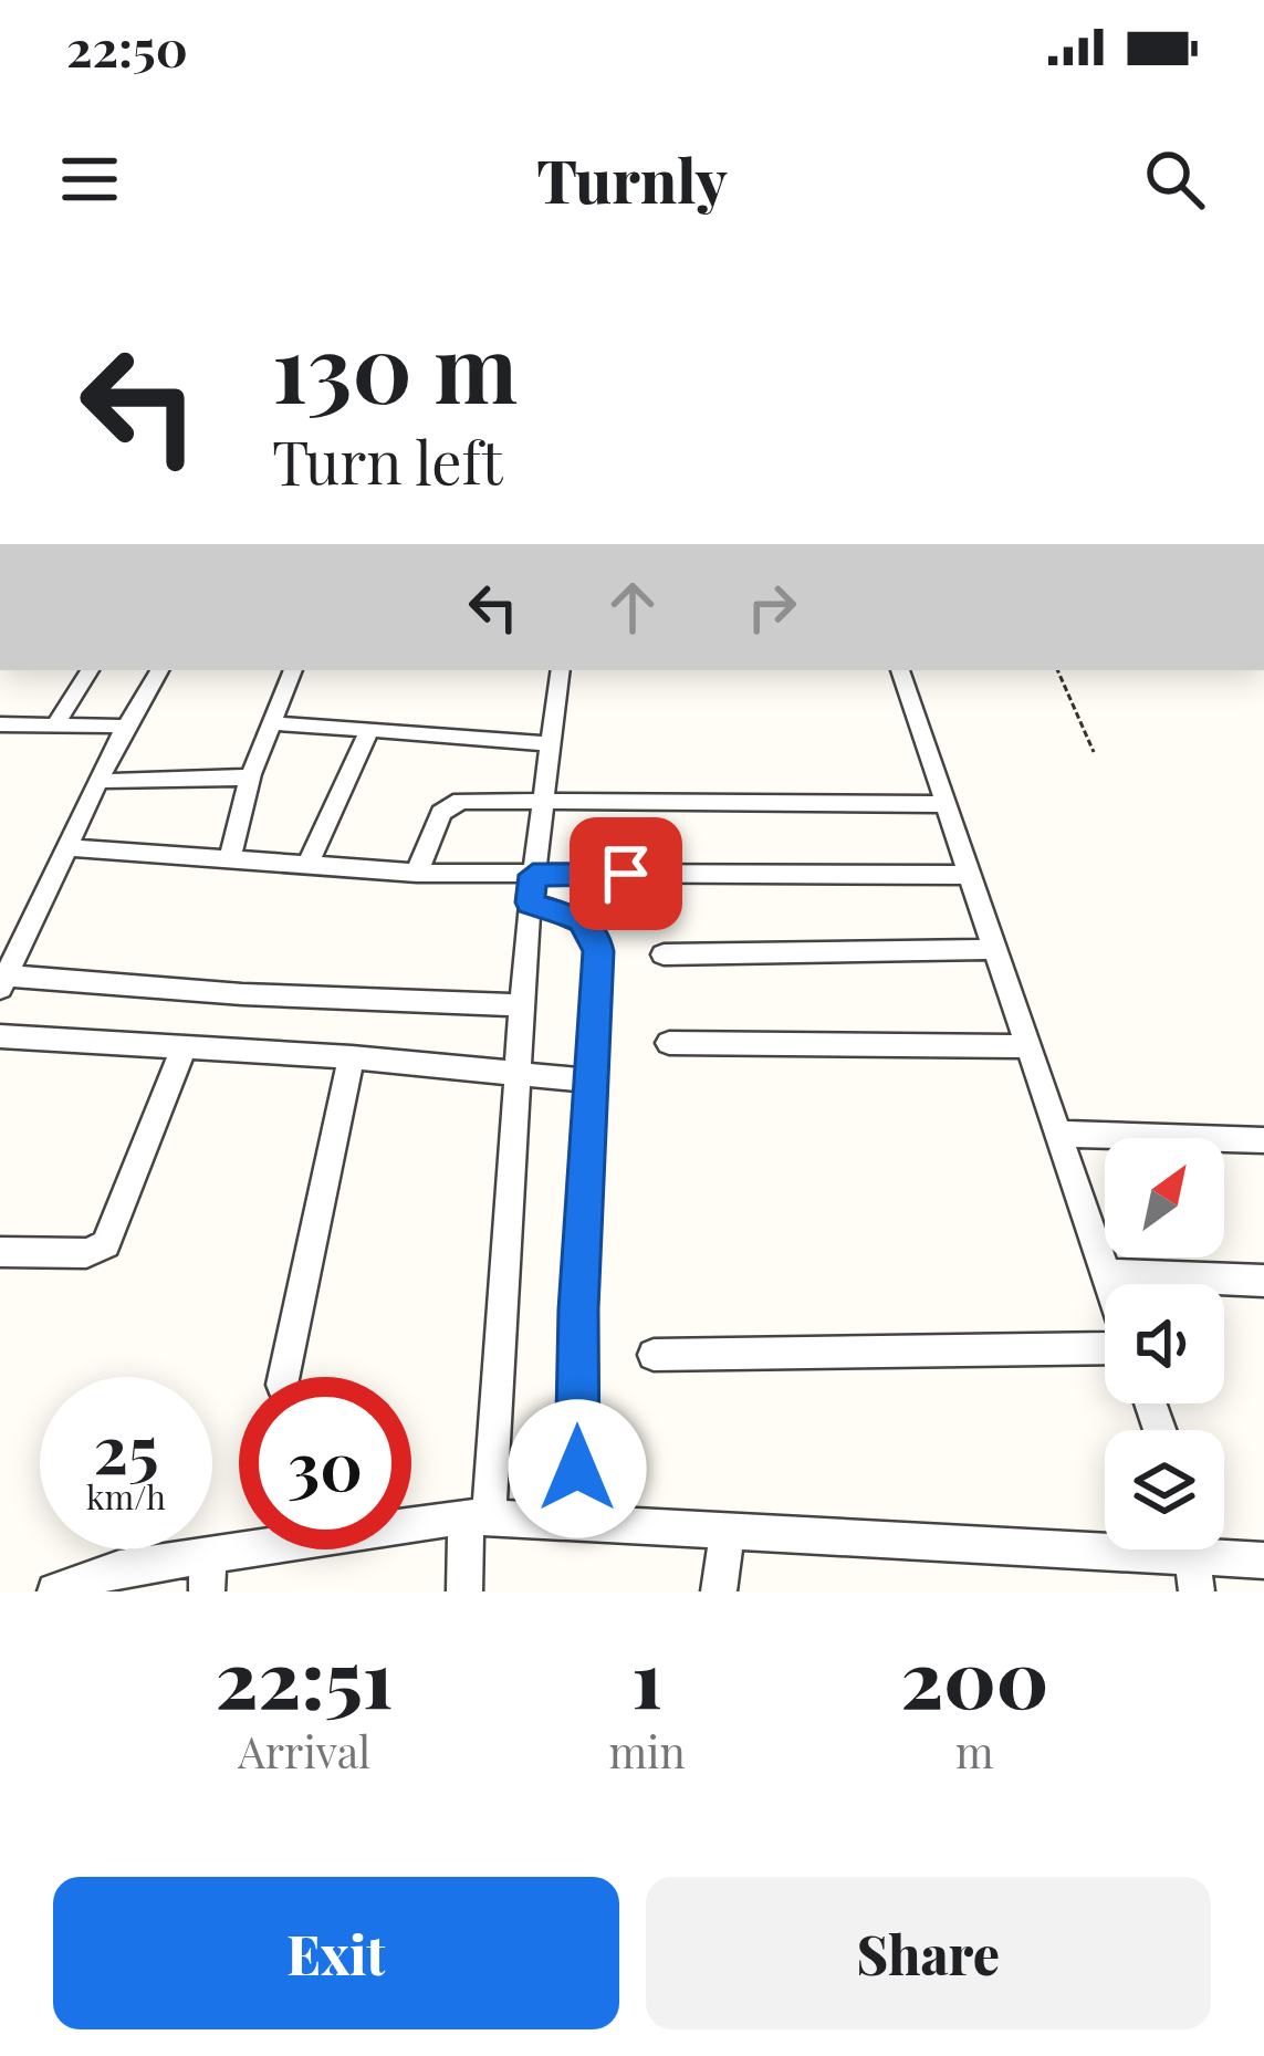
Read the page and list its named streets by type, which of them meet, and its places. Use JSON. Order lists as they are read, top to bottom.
{
  "north": "top right",
  "page": {
    "status": "22:50",
    "header": "Turnly",
    "turn": ["130 m", "Turn left"],
    "speed": "25 km/h",
    "limit": "30",
    "eta": [
      "22:51",
      "Arrival",
      "1",
      "min",
      "200",
      "m"
    ],
    "buttons": ["Exit", "Share"]
  }
}
